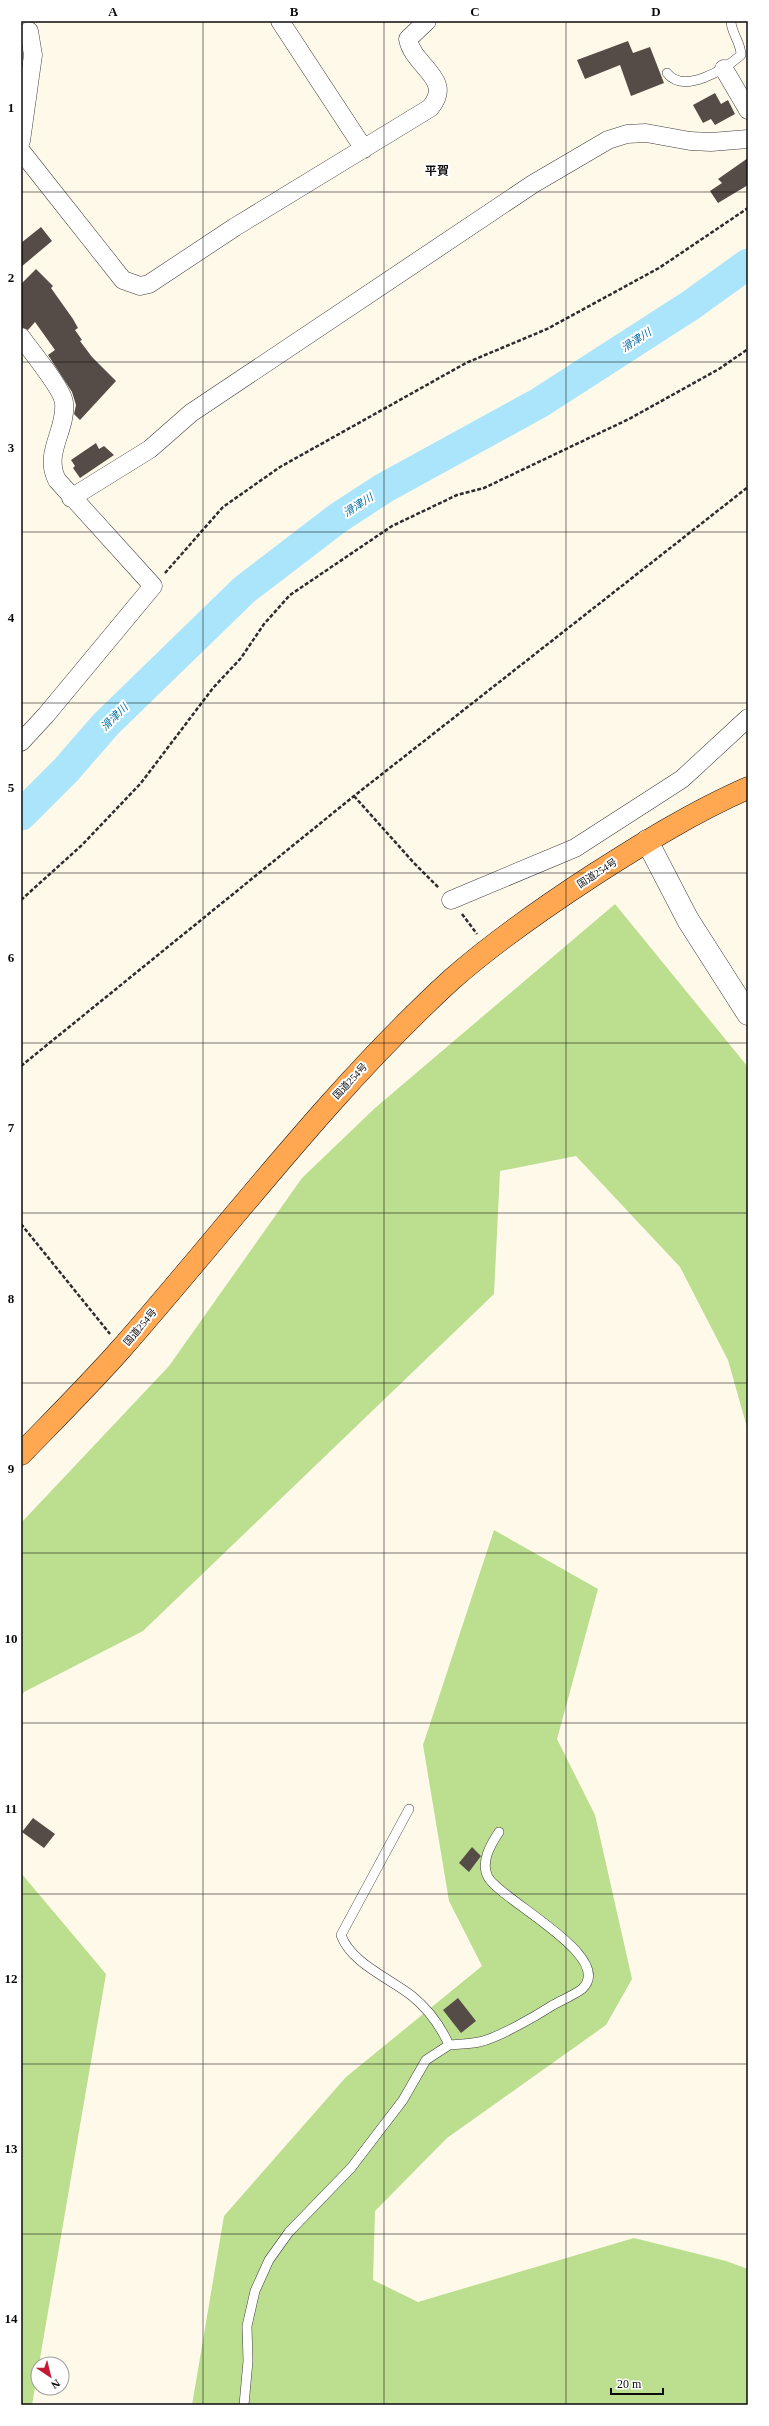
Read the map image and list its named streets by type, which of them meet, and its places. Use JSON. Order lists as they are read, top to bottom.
{
  "streets": {
    "highway": ["国道254号"]
  },
  "districts": ["平賀"],
  "water": ["滑津川"],
  "scale_bar": "20 m",
  "north": "bottom right",
  "grid": {
    "columns": [
      "A",
      "B",
      "C",
      "D"
    ],
    "rows": [
      "1",
      "2",
      "3",
      "4",
      "5",
      "6",
      "7",
      "8",
      "9",
      "10",
      "11",
      "12",
      "13",
      "14"
    ]
  }
}
